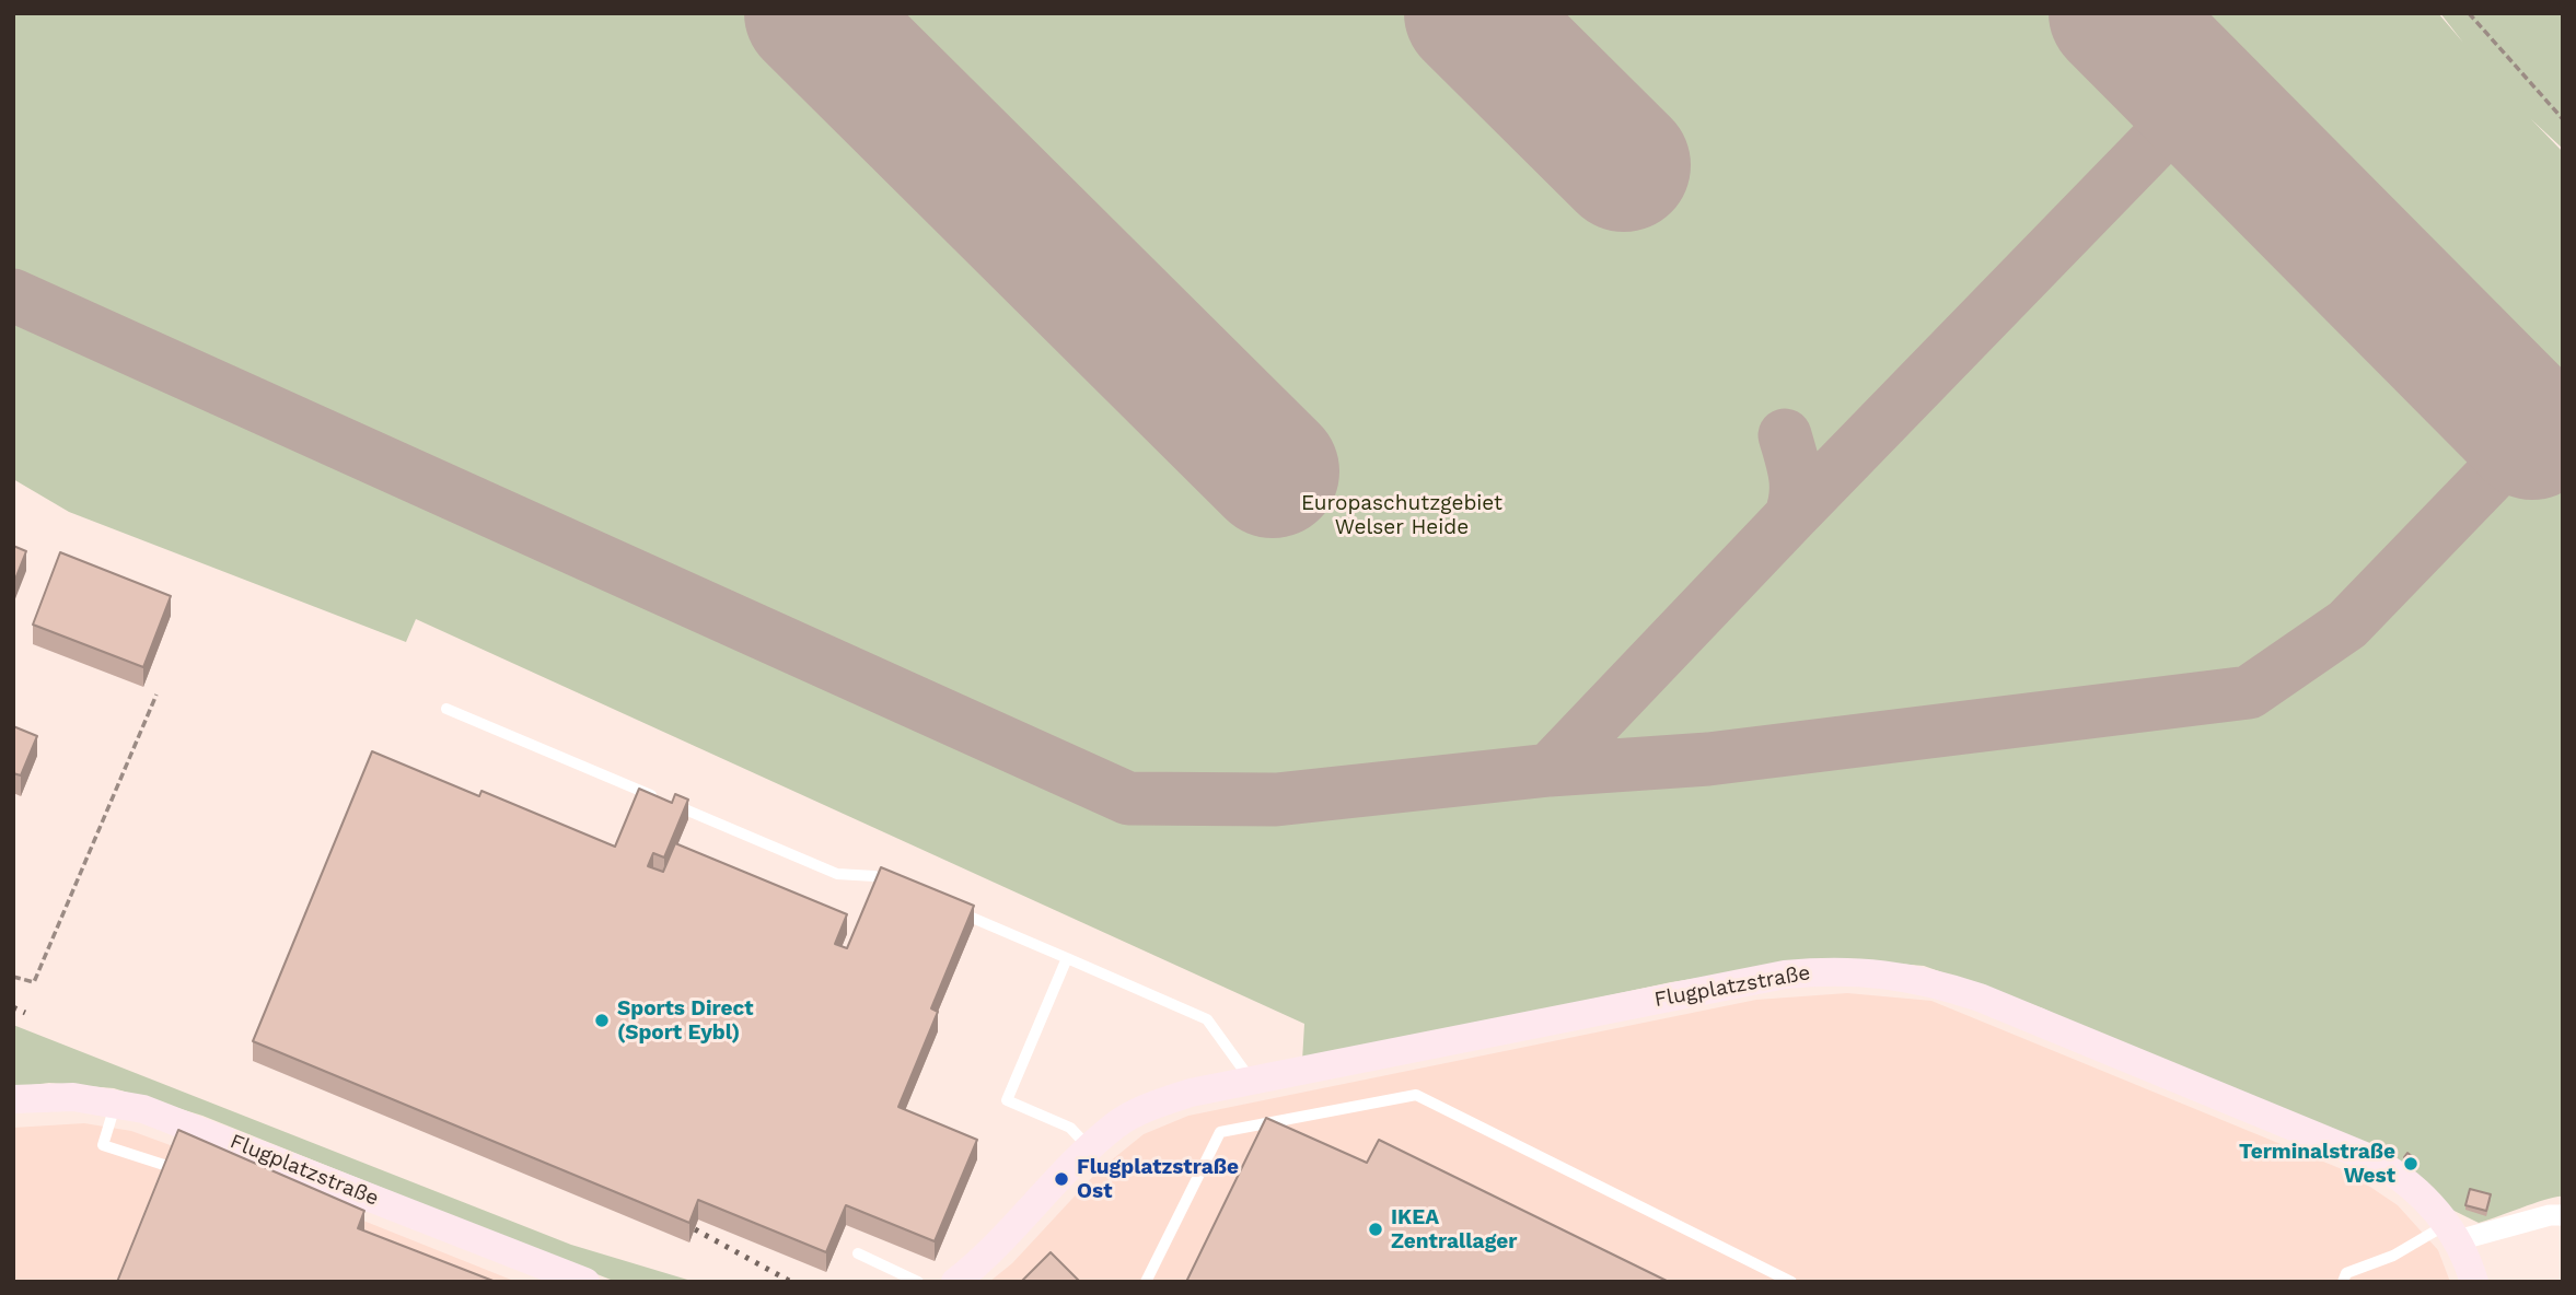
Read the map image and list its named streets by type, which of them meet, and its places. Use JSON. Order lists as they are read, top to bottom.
{
  "streets": {
    "street": ["Flugplatzstraße"]
  },
  "parks": ["Europaschutzgebiet Welser Heide"],
  "places": [
    "Sports Direct (Sport Eybl)",
    "Terminalstraße West",
    "Flugplatzstraße Ost",
    "IKEA Zentrallager"
  ]
}
